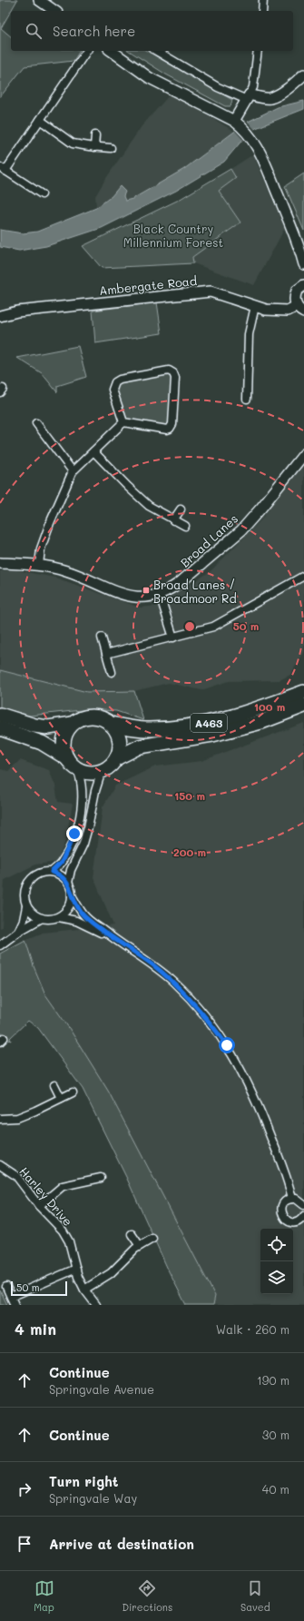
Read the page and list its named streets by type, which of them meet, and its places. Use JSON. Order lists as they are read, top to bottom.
{
  "streets": {
    "highway": ["A463"],
    "street": ["Ambergate Road", "Broad Lanes", "Harley Drive"]
  },
  "parks": ["Black Country Millennium Forest"],
  "places": {
    "transit": ["Broad Lanes / Broadmoor Rd"]
  },
  "scale_bar": "50 m",
  "page": {
    "search": "Search here",
    "scale": "50 m",
    "heading": ["4 min", "Walk · 260 m"],
    "list": [
      ["Continue", "Springvale Avenue", "190 m"],
      ["Continue", "30 m"],
      ["Turn right", "Springvale Way", "40 m"],
      "Arrive at destination"
    ],
    "nav": ["Map", "Directions", "Saved"]
  },
  "rings": [
    "50 m",
    "100 m",
    "150 m",
    "200 m"
  ]
}
